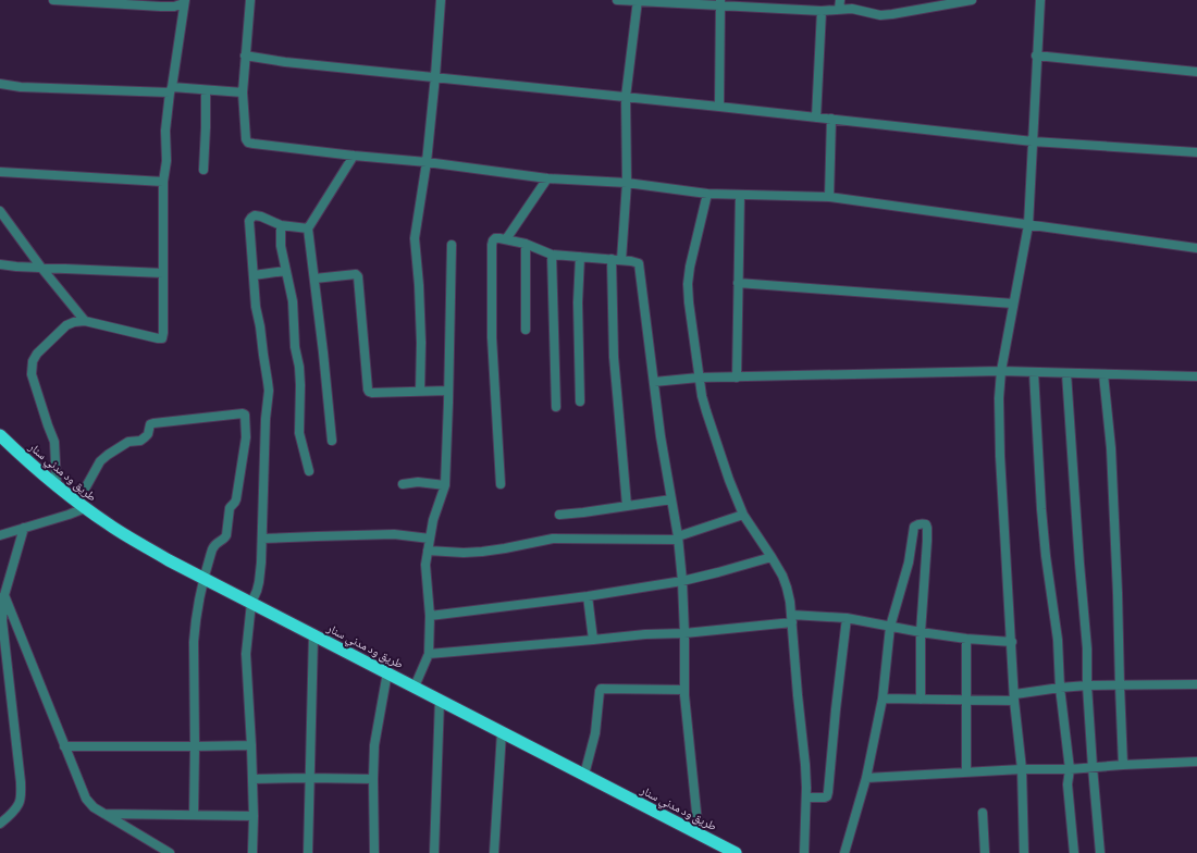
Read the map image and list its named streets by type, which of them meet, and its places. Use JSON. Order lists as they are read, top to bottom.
{
  "streets": {
    "highway": ["طريق ود مدني سنار"]
  }
}
